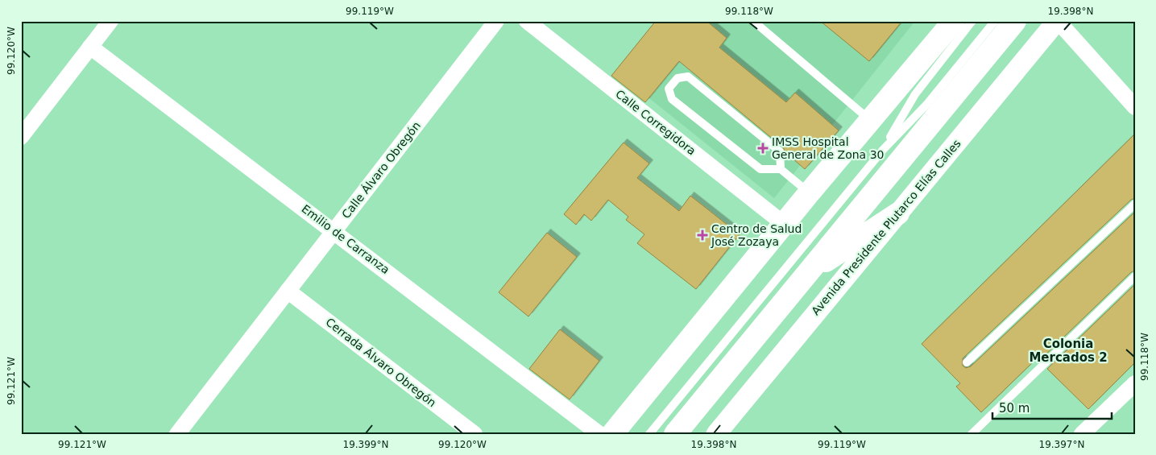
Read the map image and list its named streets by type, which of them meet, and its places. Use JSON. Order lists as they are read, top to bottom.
{
  "streets": {
    "street": [
      "Calle Corregidora",
      "Calle Álvaro Obregón",
      "Avenida Presidente Plutarco Elías Calles",
      "Emilio de Carranza",
      "Cerrada Álvaro Obregón"
    ]
  },
  "crossings": [
    ["Calle Álvaro Obregón", "Emilio de Carranza"],
    ["Calle Álvaro Obregón", "Cerrada Álvaro Obregón"]
  ],
  "districts": ["Colonia Mercados 2"],
  "places": {
    "health": ["IMSS Hospital General de Zona 30", "Centro de Salud José Zozaya"]
  },
  "scale_bar": "50 m",
  "coordinates": [
    "99.119°W",
    "99.118°W",
    "19.398°N",
    "99.120°W",
    "99.121°W",
    "19.399°N",
    "19.397°N"
  ]
}
